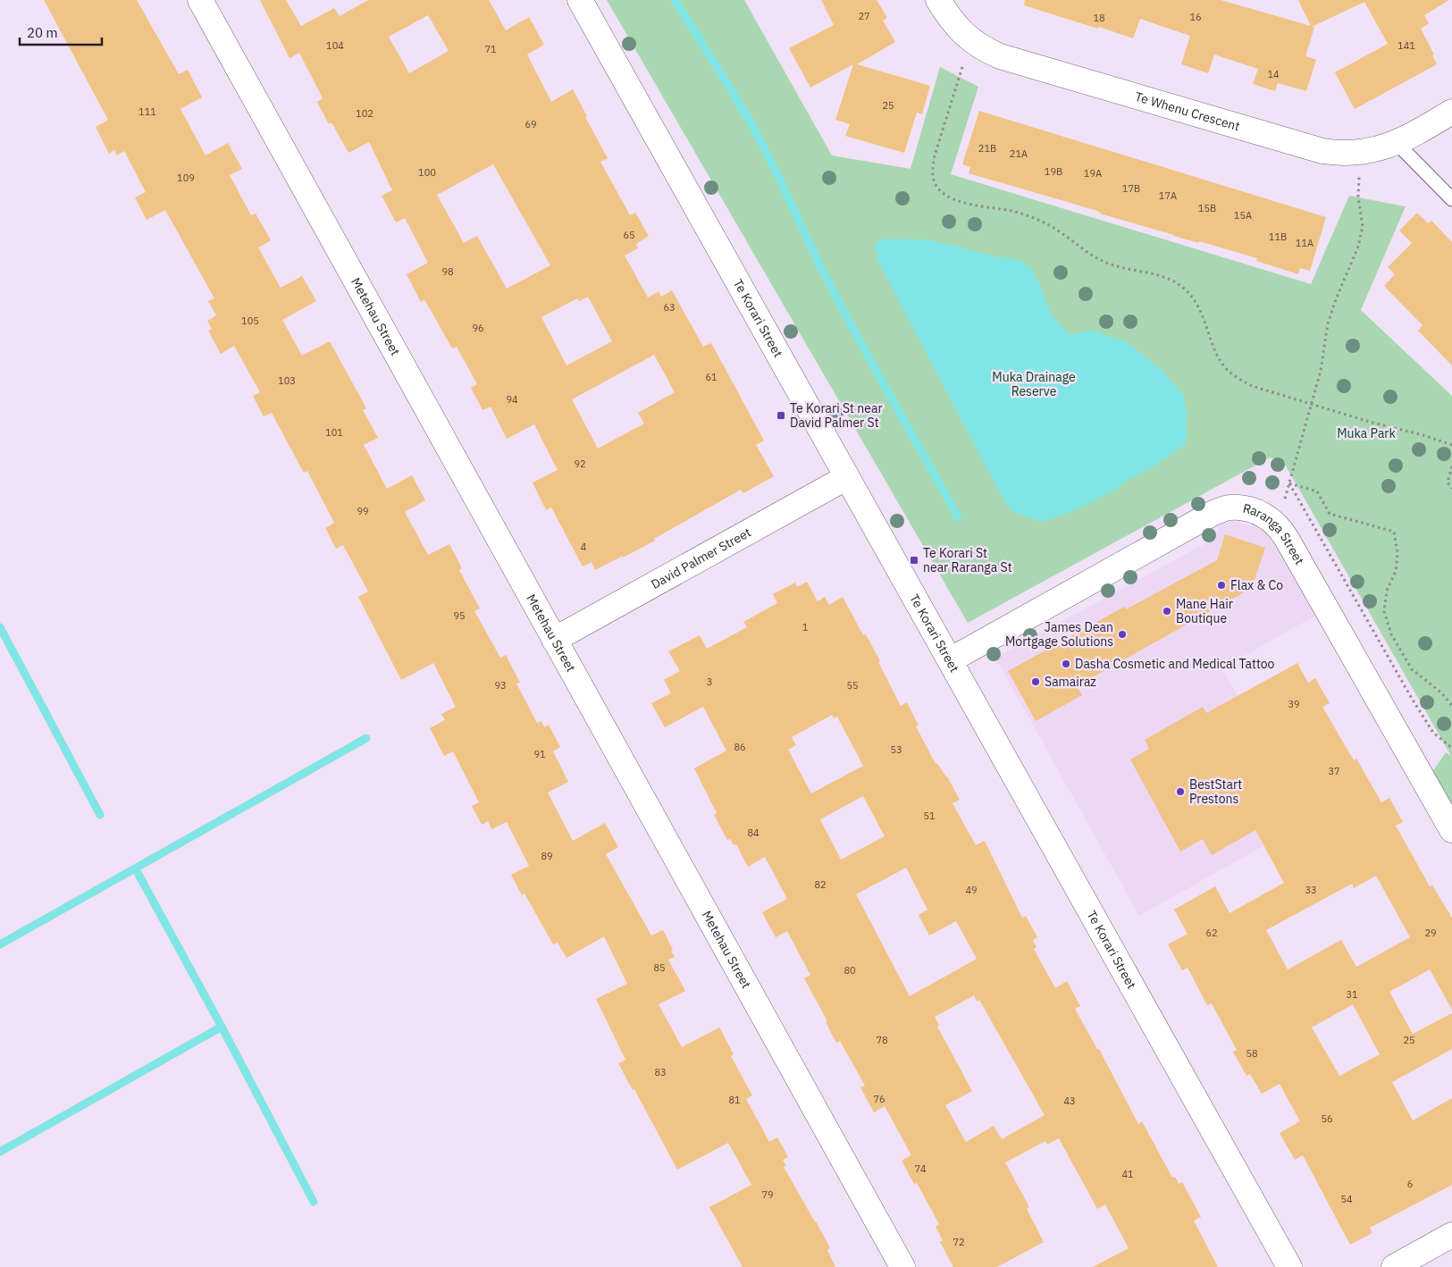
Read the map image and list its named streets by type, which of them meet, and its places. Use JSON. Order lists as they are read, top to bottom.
{
  "streets": {
    "street": [
      "Te Whenu Crescent",
      "Metehau Street",
      "Te Korari Street",
      "Raranga Street",
      "David Palmer Street"
    ]
  },
  "crossings": [
    ["Metehau Street", "David Palmer Street"],
    ["Te Korari Street", "Raranga Street"],
    ["Te Korari Street", "David Palmer Street"]
  ],
  "parks": ["Muka Drainage Reserve", "Muka Park"],
  "places": {
    "transit": ["Te Korari St near David Palmer St", "Te Korari St near Raranga St"],
    "other": [
      "Flax & Co",
      "Mane Hair Boutique",
      "James Dean Mortgage Solutions",
      "Dasha Cosmetic and Medical Tattoo",
      "Samairaz",
      "BestStart Prestons"
    ]
  },
  "house_numbers": [
    "27",
    "16",
    "18",
    "104",
    "141",
    "71",
    "14",
    "25",
    "111",
    "102",
    "69",
    "21B",
    "21A",
    "19B",
    "100",
    "19A",
    "109",
    "17B",
    "17A",
    "15B",
    "15A",
    "65",
    "11B",
    "11A",
    "98",
    "63",
    "105",
    "96",
    "61",
    "103",
    "94",
    "101",
    "92",
    "99",
    "4",
    "95",
    "1",
    "3",
    "93",
    "55",
    "39",
    "86",
    "53",
    "91",
    "37",
    "51",
    "84",
    "89",
    "82",
    "49",
    "33",
    "62",
    "29",
    "85",
    "80",
    "31",
    "78",
    "25",
    "58",
    "83",
    "76",
    "81",
    "43",
    "56",
    "74",
    "41",
    "6",
    "79",
    "54",
    "72"
  ],
  "scale_bar": "20 m"
}
